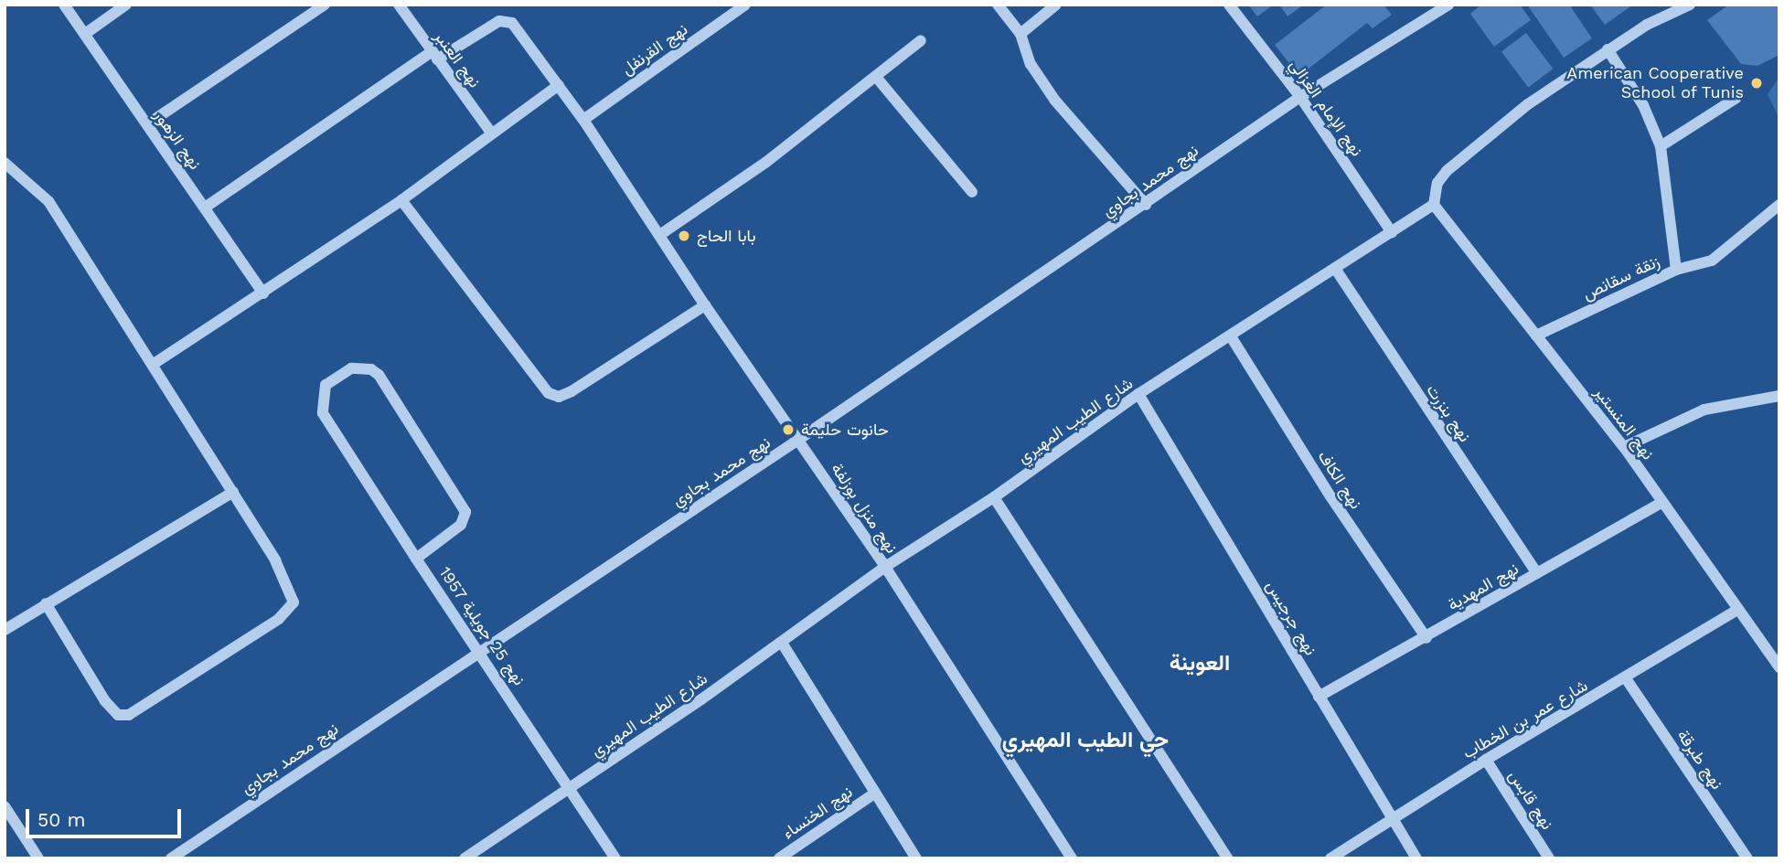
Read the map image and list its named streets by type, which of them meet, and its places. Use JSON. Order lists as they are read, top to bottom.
{
  "streets": {
    "street": [
      "نهج القرنفل",
      "نهج العنبر",
      "نهج الإمام الغزالي",
      "نهج الزهور",
      "نهج محمد بجاوي",
      "زنقة سقانص",
      "نهج بنزرت",
      "شارع الطيب المهيري",
      "نهج المنستير",
      "نهج الكاف",
      "نهج منزل بوزلفة",
      "نهج المهدية",
      "نهج جرجيس",
      "نهج 25 جويلية 1957",
      "شارع عمر بن الخطاب",
      "نهج طبرقة",
      "نهج قابس",
      "نهج الخنساء"
    ]
  },
  "crossings": [
    ["نهج القرنفل", "نهج منزل بوزلفة"],
    ["نهج العنبر", "نهج منزل بوزلفة"],
    ["نهج الإمام الغزالي", "نهج محمد بجاوي"],
    ["نهج الإمام الغزالي", "شارع الطيب المهيري"],
    ["نهج محمد بجاوي", "نهج منزل بوزلفة"],
    ["نهج محمد بجاوي", "نهج 25 جويلية 1957"],
    ["زنقة سقانص", "نهج المنستير"],
    ["نهج بنزرت", "شارع الطيب المهيري"],
    ["نهج بنزرت", "نهج المهدية"],
    ["شارع الطيب المهيري", "نهج المنستير"],
    ["شارع الطيب المهيري", "نهج الكاف"],
    ["شارع الطيب المهيري", "نهج منزل بوزلفة"],
    ["شارع الطيب المهيري", "نهج جرجيس"],
    ["شارع الطيب المهيري", "نهج 25 جويلية 1957"],
    ["نهج المنستير", "نهج المهدية"],
    ["نهج المنستير", "شارع عمر بن الخطاب"],
    ["نهج الكاف", "نهج المهدية"],
    ["نهج المهدية", "نهج جرجيس"],
    ["نهج جرجيس", "شارع عمر بن الخطاب"],
    ["شارع عمر بن الخطاب", "نهج طبرقة"],
    ["شارع عمر بن الخطاب", "نهج قابس"]
  ],
  "districts": ["العوينة", "حي الطيب المهيري"],
  "places": ["American Cooperative School of Tunis", "بابا الحاج", "حانوت حليمة"],
  "scale_bar": "50 m"
}
